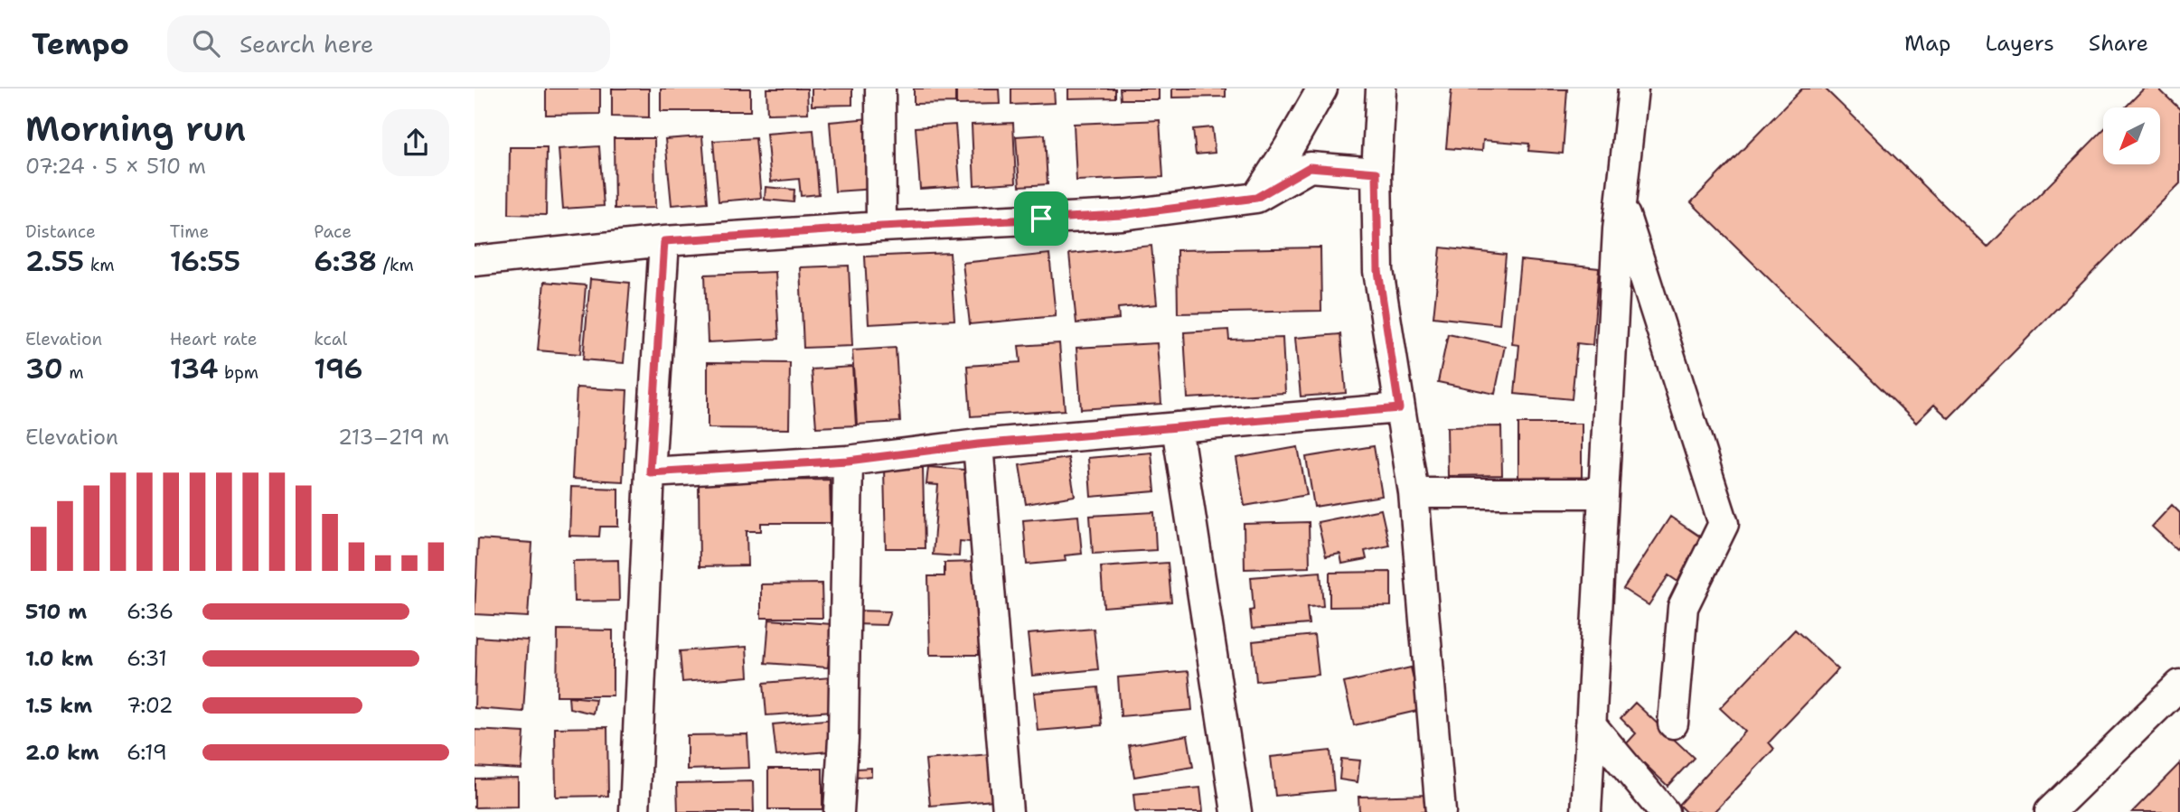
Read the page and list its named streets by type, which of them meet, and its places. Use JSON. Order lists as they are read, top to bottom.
{
  "north": "bottom left",
  "page": {
    "header": "Tempo",
    "search": "Search here",
    "nav": ["Map", "Layers", "Share"],
    "heading": ["Morning run", "07:24 · 5 × 510 m"],
    "stats": [
      ["Distance", "2.55 km"],
      ["Time", "16:55"],
      ["Pace", "6:38 /km"],
      ["Elevation", "30 m"],
      ["Heart rate", "134 bpm"],
      ["kcal", "196"]
    ],
    "chart": ["Elevation", "213–219 m"],
    "list": [
      {
        "name": "510 m",
        "note": "6:36"
      },
      {
        "name": "1.0 km",
        "note": "6:31"
      },
      {
        "name": "1.5 km",
        "note": "7:02"
      },
      {
        "name": "2.0 km",
        "note": "6:19"
      }
    ]
  }
}
